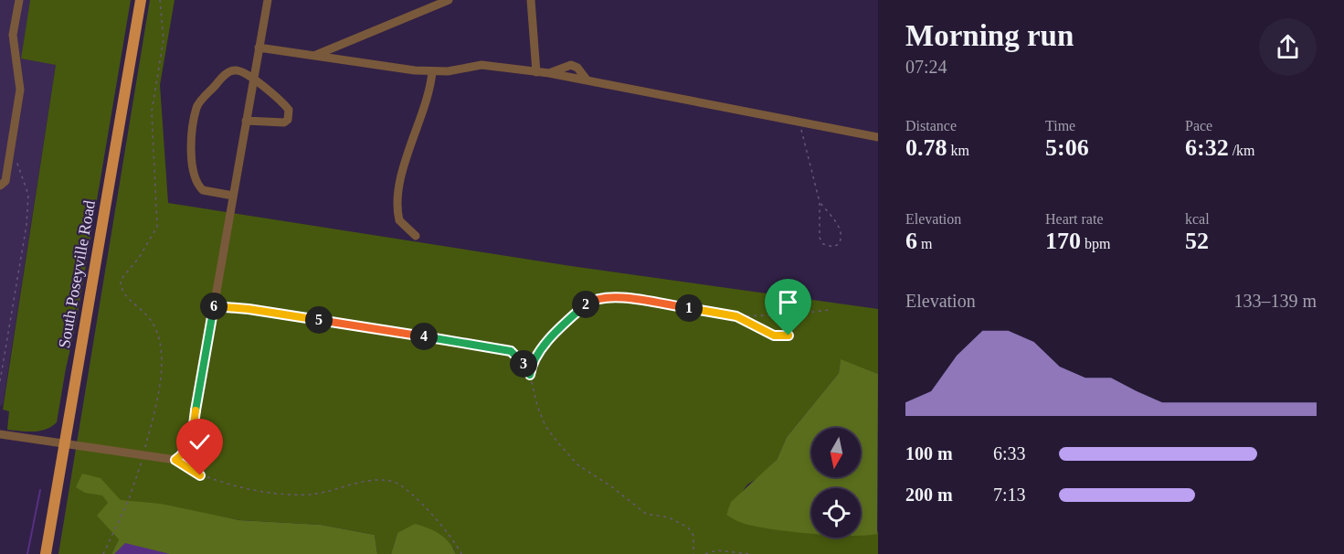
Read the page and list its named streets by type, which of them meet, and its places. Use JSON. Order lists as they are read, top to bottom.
{
  "streets": {
    "main road": ["South Poseyville Road"]
  },
  "north": "bottom",
  "page": {
    "heading": ["Morning run", "07:24"],
    "stats": [
      ["Distance", "0.78 km"],
      ["Time", "5:06"],
      ["Pace", "6:32 /km"],
      ["Elevation", "6 m"],
      ["Heart rate", "170 bpm"],
      ["kcal", "52"]
    ],
    "chart": ["Elevation", "133–139 m"],
    "pins": [
      "2",
      "6",
      "1",
      "5",
      "4",
      "3"
    ],
    "list": [
      {
        "name": "100 m",
        "note": "6:33"
      },
      {
        "name": "200 m",
        "note": "7:13"
      }
    ]
  }
}
